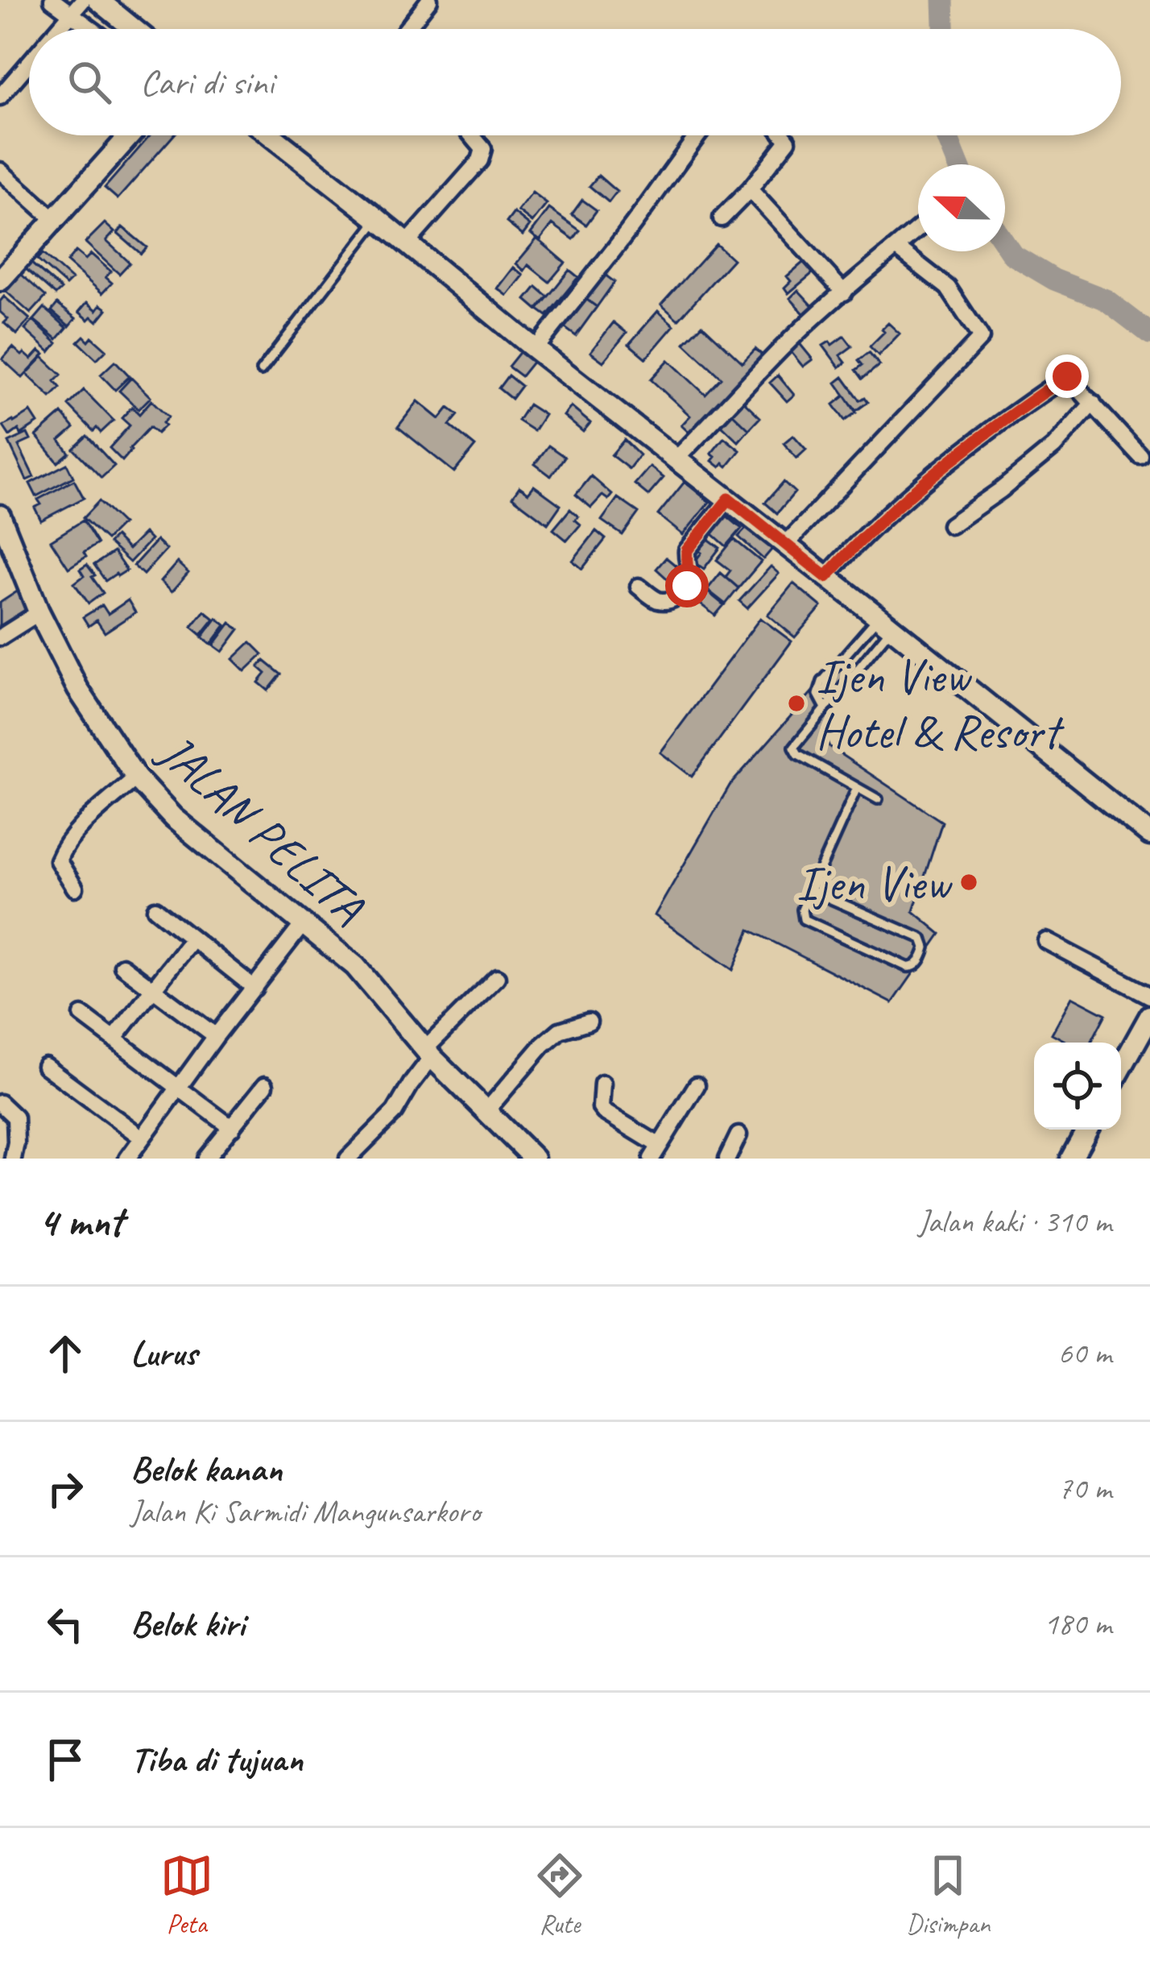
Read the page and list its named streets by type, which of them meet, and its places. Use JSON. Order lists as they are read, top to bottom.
{
  "streets": {
    "main road": ["JALAN PELITA"]
  },
  "places": ["Ijen View Hotel & Resort", "Ijen View"],
  "north": "left",
  "page": {
    "search": "Cari di sini",
    "heading": ["4 mnt", "Jalan kaki · 310 m"],
    "list": [
      ["Lurus", "60 m"],
      ["Belok kanan", "Jalan Ki Sarmidi Mangunsarkoro", "70 m"],
      ["Belok kiri", "180 m"],
      "Tiba di tujuan"
    ],
    "nav": ["Peta", "Rute", "Disimpan"]
  }
}
